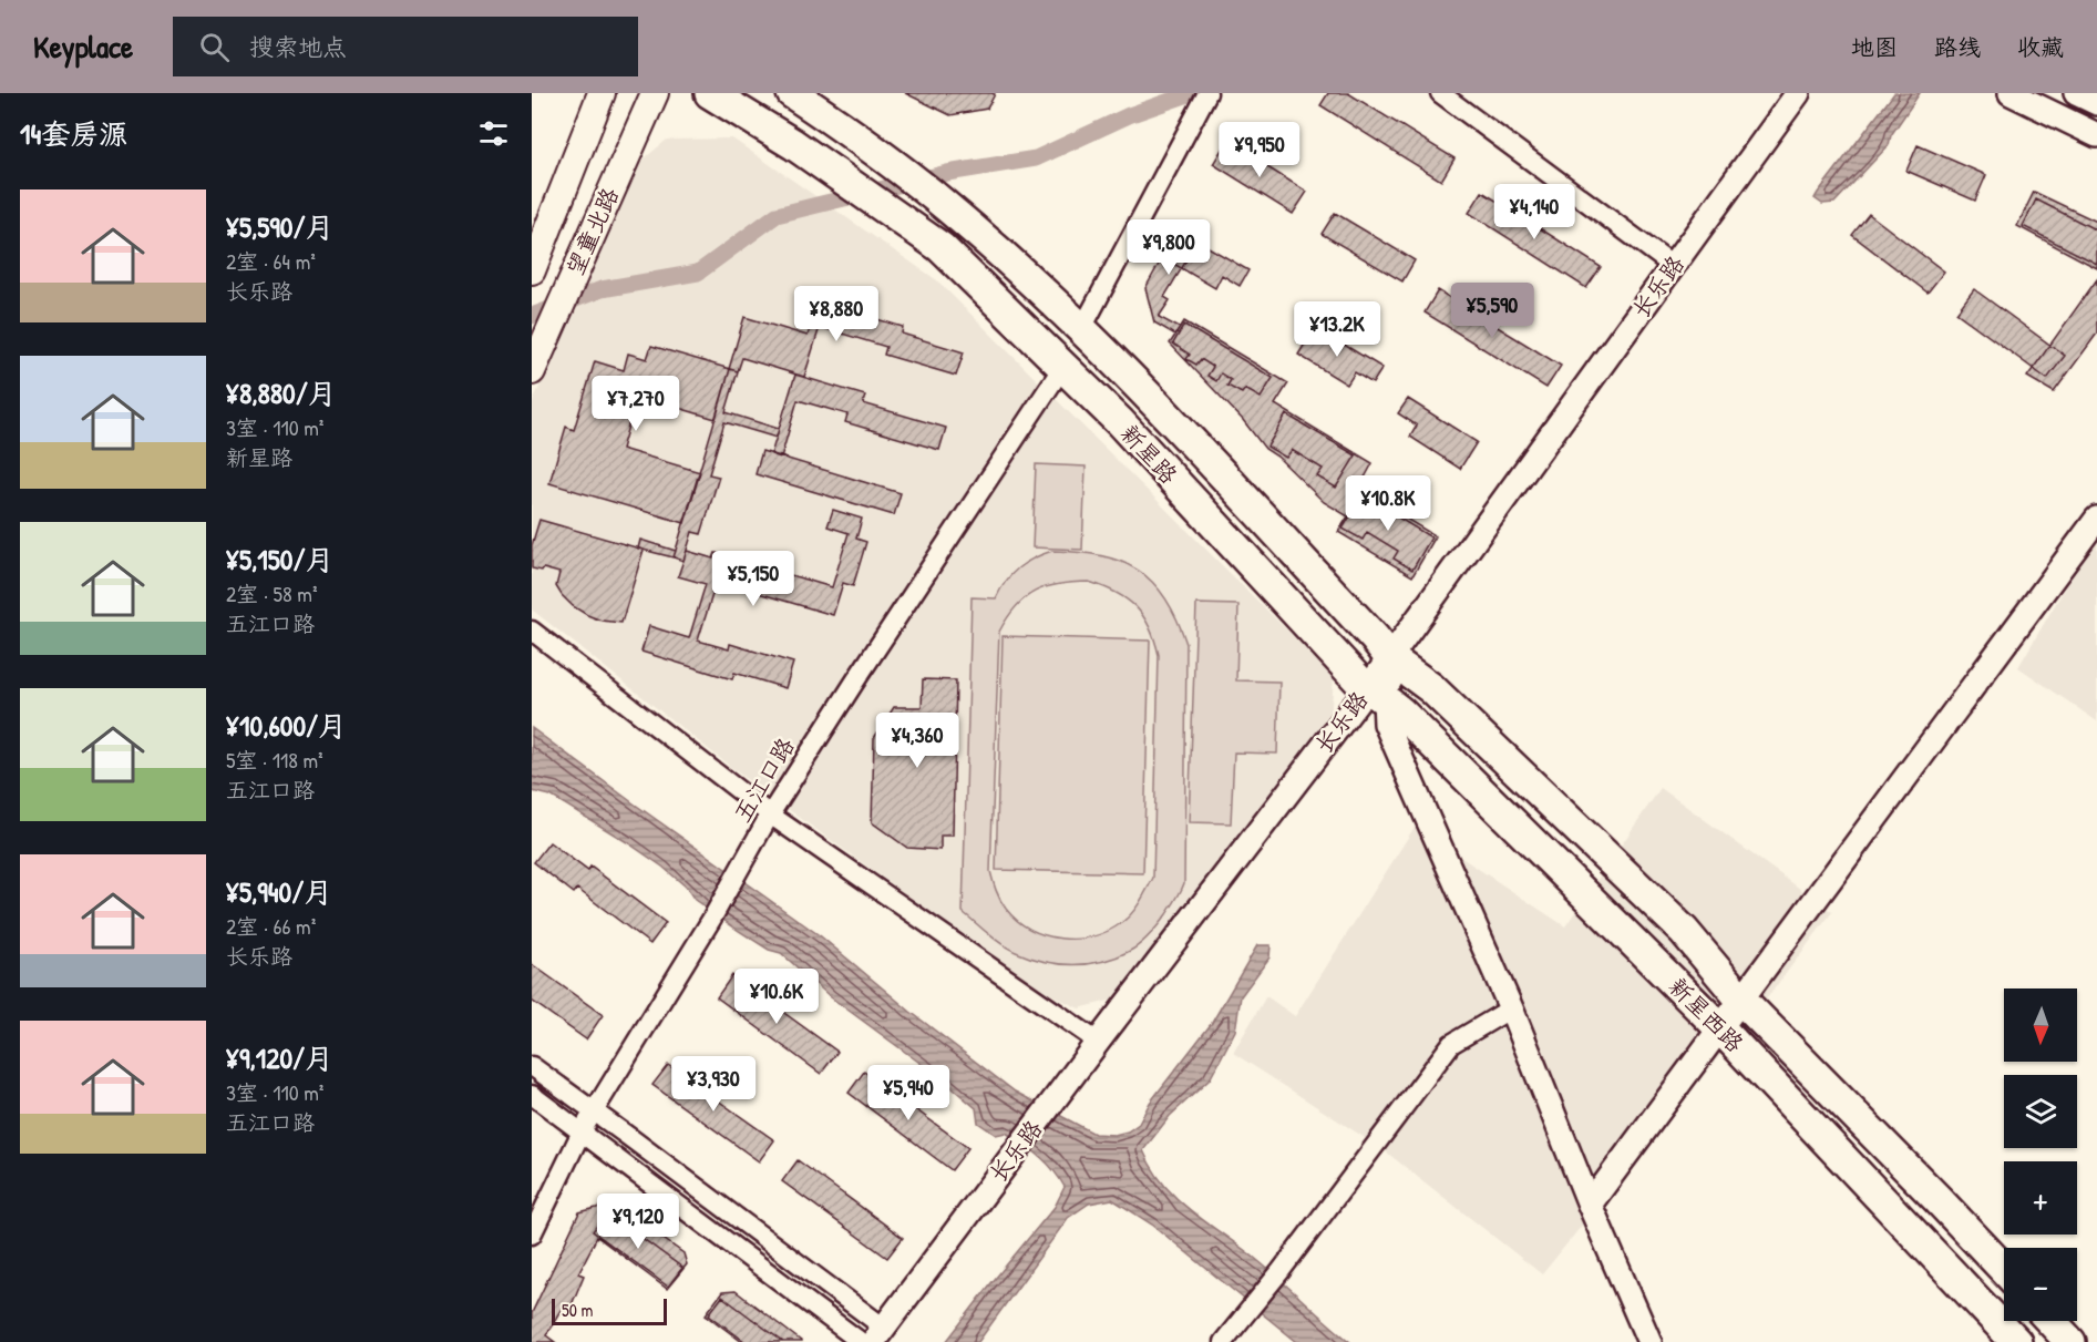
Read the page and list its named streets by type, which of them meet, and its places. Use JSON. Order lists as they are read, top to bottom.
{
  "streets": {
    "main road": ["望童北路", "新星路", "新星西路"],
    "street": ["长乐路", "五江口路"]
  },
  "crossings": [
    ["长乐路", "新星路"],
    ["长乐路", "新星西路"],
    ["新星路", "五江口路"],
    ["新星路", "新星西路"]
  ],
  "scale_bar": "50 m",
  "north": "bottom",
  "page": {
    "header": "Keyplace",
    "search": "搜索地点",
    "nav": ["地图", "路线", "收藏"],
    "heading": "14套房源",
    "price": [
      "¥9,950",
      "¥4,140",
      "¥9,800",
      "¥5,590",
      "¥8,880",
      "¥13.2K",
      "¥7,270",
      "¥10.8K",
      "¥5,150",
      "¥4,360",
      "¥10.6K",
      "¥3,930",
      "¥5,940",
      "¥9,120"
    ],
    "list": [
      {
        "name": "¥5,590/月",
        "note": "2室 · 64 m² · 长乐路"
      },
      {
        "name": "¥8,880/月",
        "note": "3室 · 110 m² · 新星路"
      },
      {
        "name": "¥5,150/月",
        "note": "2室 · 58 m² · 五江口路"
      },
      {
        "name": "¥10,600/月",
        "note": "5室 · 118 m² · 五江口路"
      },
      {
        "name": "¥5,940/月",
        "note": "2室 · 66 m² · 长乐路"
      },
      {
        "name": "¥9,120/月",
        "note": "3室 · 110 m² · 五江口路"
      }
    ],
    "map_buttons": ["+", "−"],
    "scale": "50 m"
  }
}
